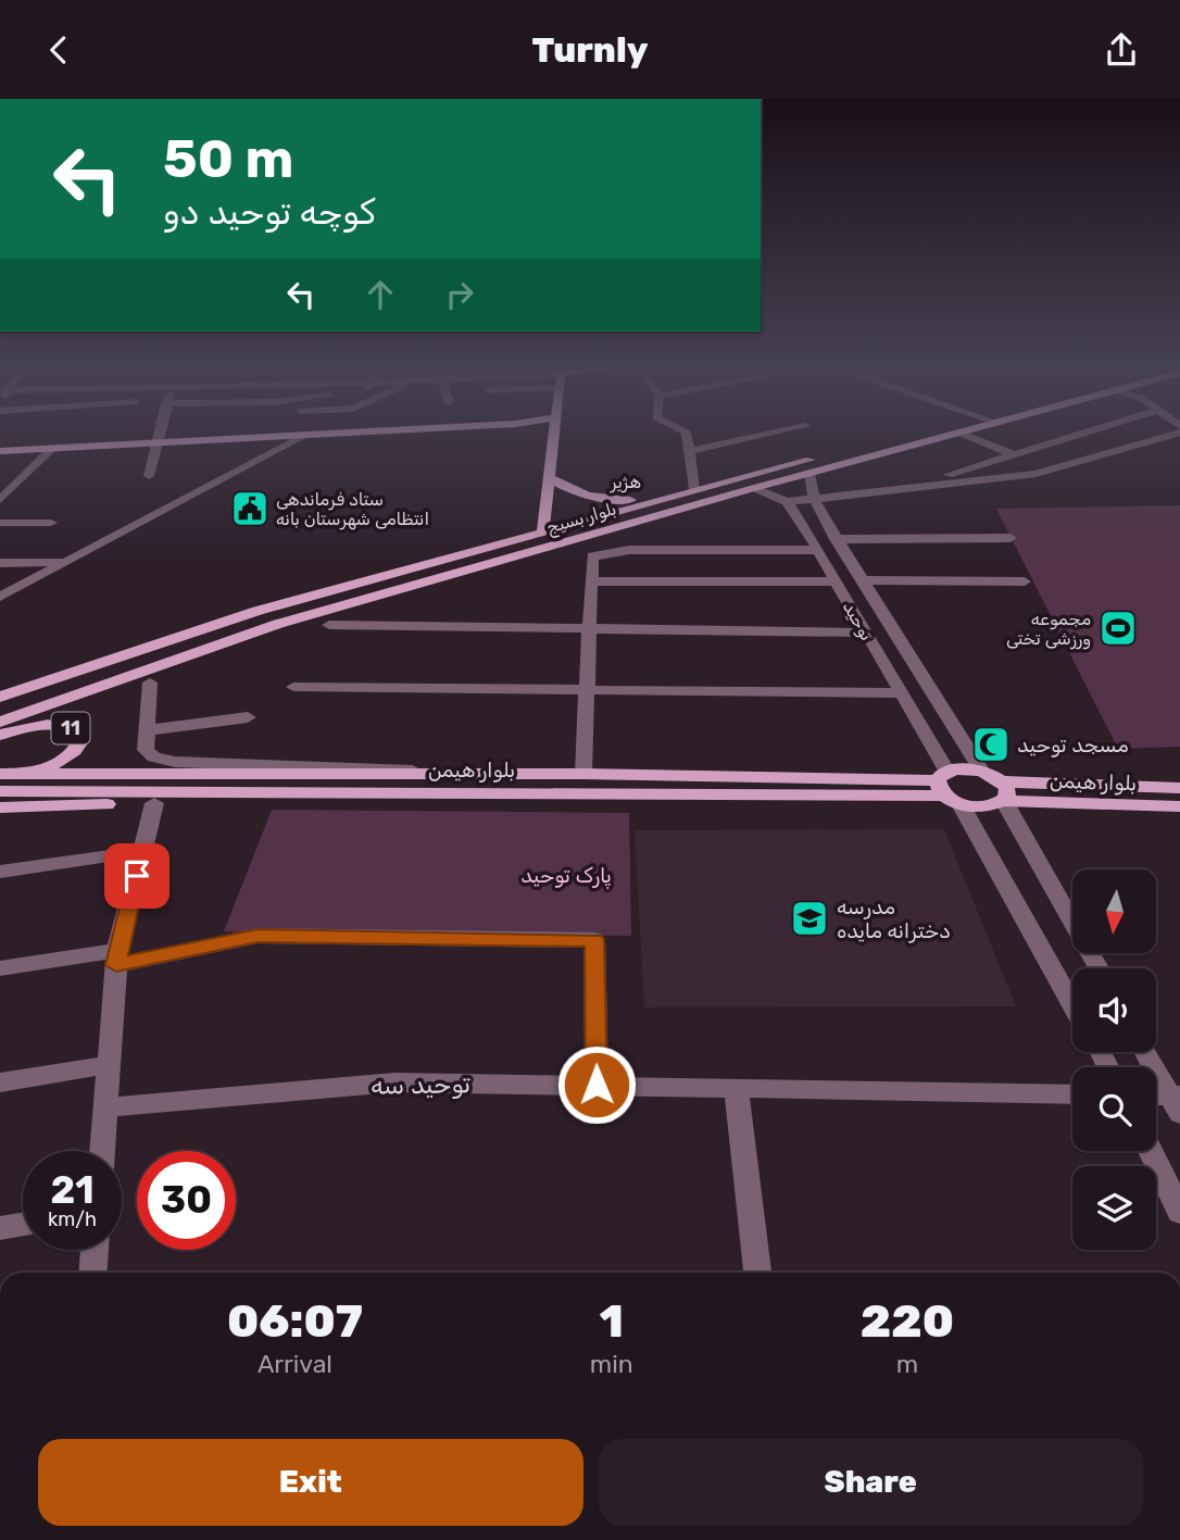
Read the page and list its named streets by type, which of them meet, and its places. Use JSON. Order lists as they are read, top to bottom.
{
  "streets": {
    "main road": [
      "هژیر",
      "بلوار بسیج",
      "11",
      "بلوار هیمن"
    ],
    "street": ["توحید", "توحید سه"]
  },
  "crossings": [
    ["هژیر", "بلوار بسیج"],
    ["بلوار بسیج", "توحید"],
    ["توحید", "بلوار هیمن"],
    ["11", "بلوار هیمن"]
  ],
  "parks": ["پارک توحید"],
  "places": {
    "public building": ["ستاد فرماندهی انتظامی شهرستان بانه"],
    "sports": ["مجموعه ورزشی تختی"],
    "mosque": ["مسجد توحید"],
    "school or university": ["مدرسه دخترانه مایده"]
  },
  "north": "bottom",
  "page": {
    "header": "Turnly",
    "turn": ["50 m", "کوچه توحید دو"],
    "speed": "21 km/h",
    "limit": "30",
    "eta": [
      "06:07",
      "Arrival",
      "1",
      "min",
      "220",
      "m"
    ],
    "buttons": ["Exit", "Share"]
  }
}
